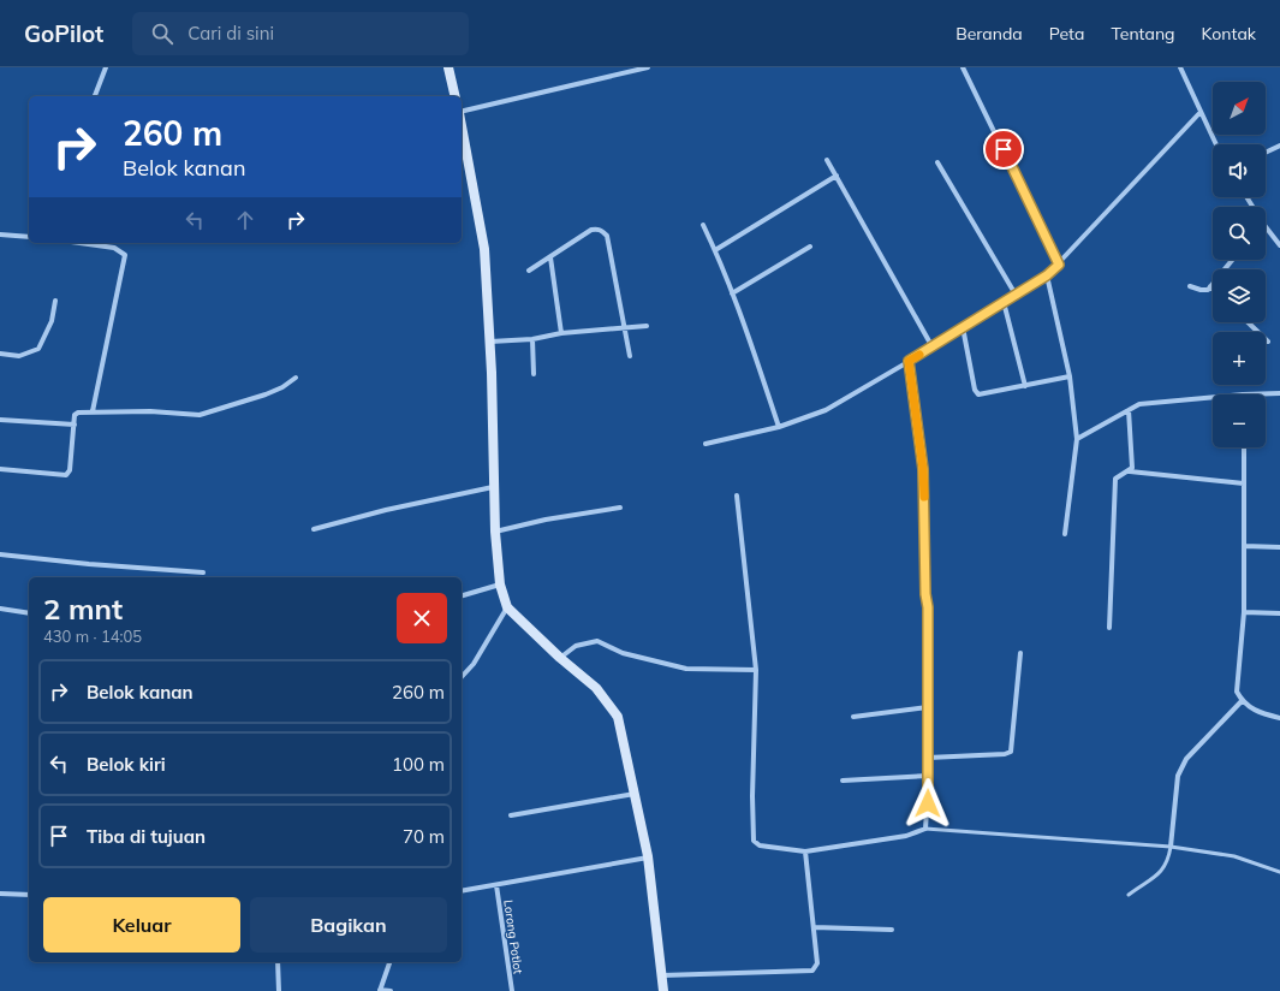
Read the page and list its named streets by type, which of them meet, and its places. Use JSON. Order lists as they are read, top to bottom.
{
  "streets": {
    "street": ["Lorong Potlot"]
  },
  "north": "top right",
  "page": {
    "header": "GoPilot",
    "search": "Cari di sini",
    "nav": [
      "Beranda",
      "Peta",
      "Tentang",
      "Kontak"
    ],
    "map_buttons": ["+", "−"],
    "turn": ["260 m", "Belok kanan"],
    "heading": ["2 mnt", "430 m · 14:05"],
    "list": [
      {
        "name": "Belok kanan",
        "value": "260 m"
      },
      {
        "name": "Belok kiri",
        "value": "100 m"
      },
      {
        "name": "Tiba di tujuan",
        "value": "70 m"
      }
    ],
    "buttons": ["Keluar", "Bagikan"]
  }
}
